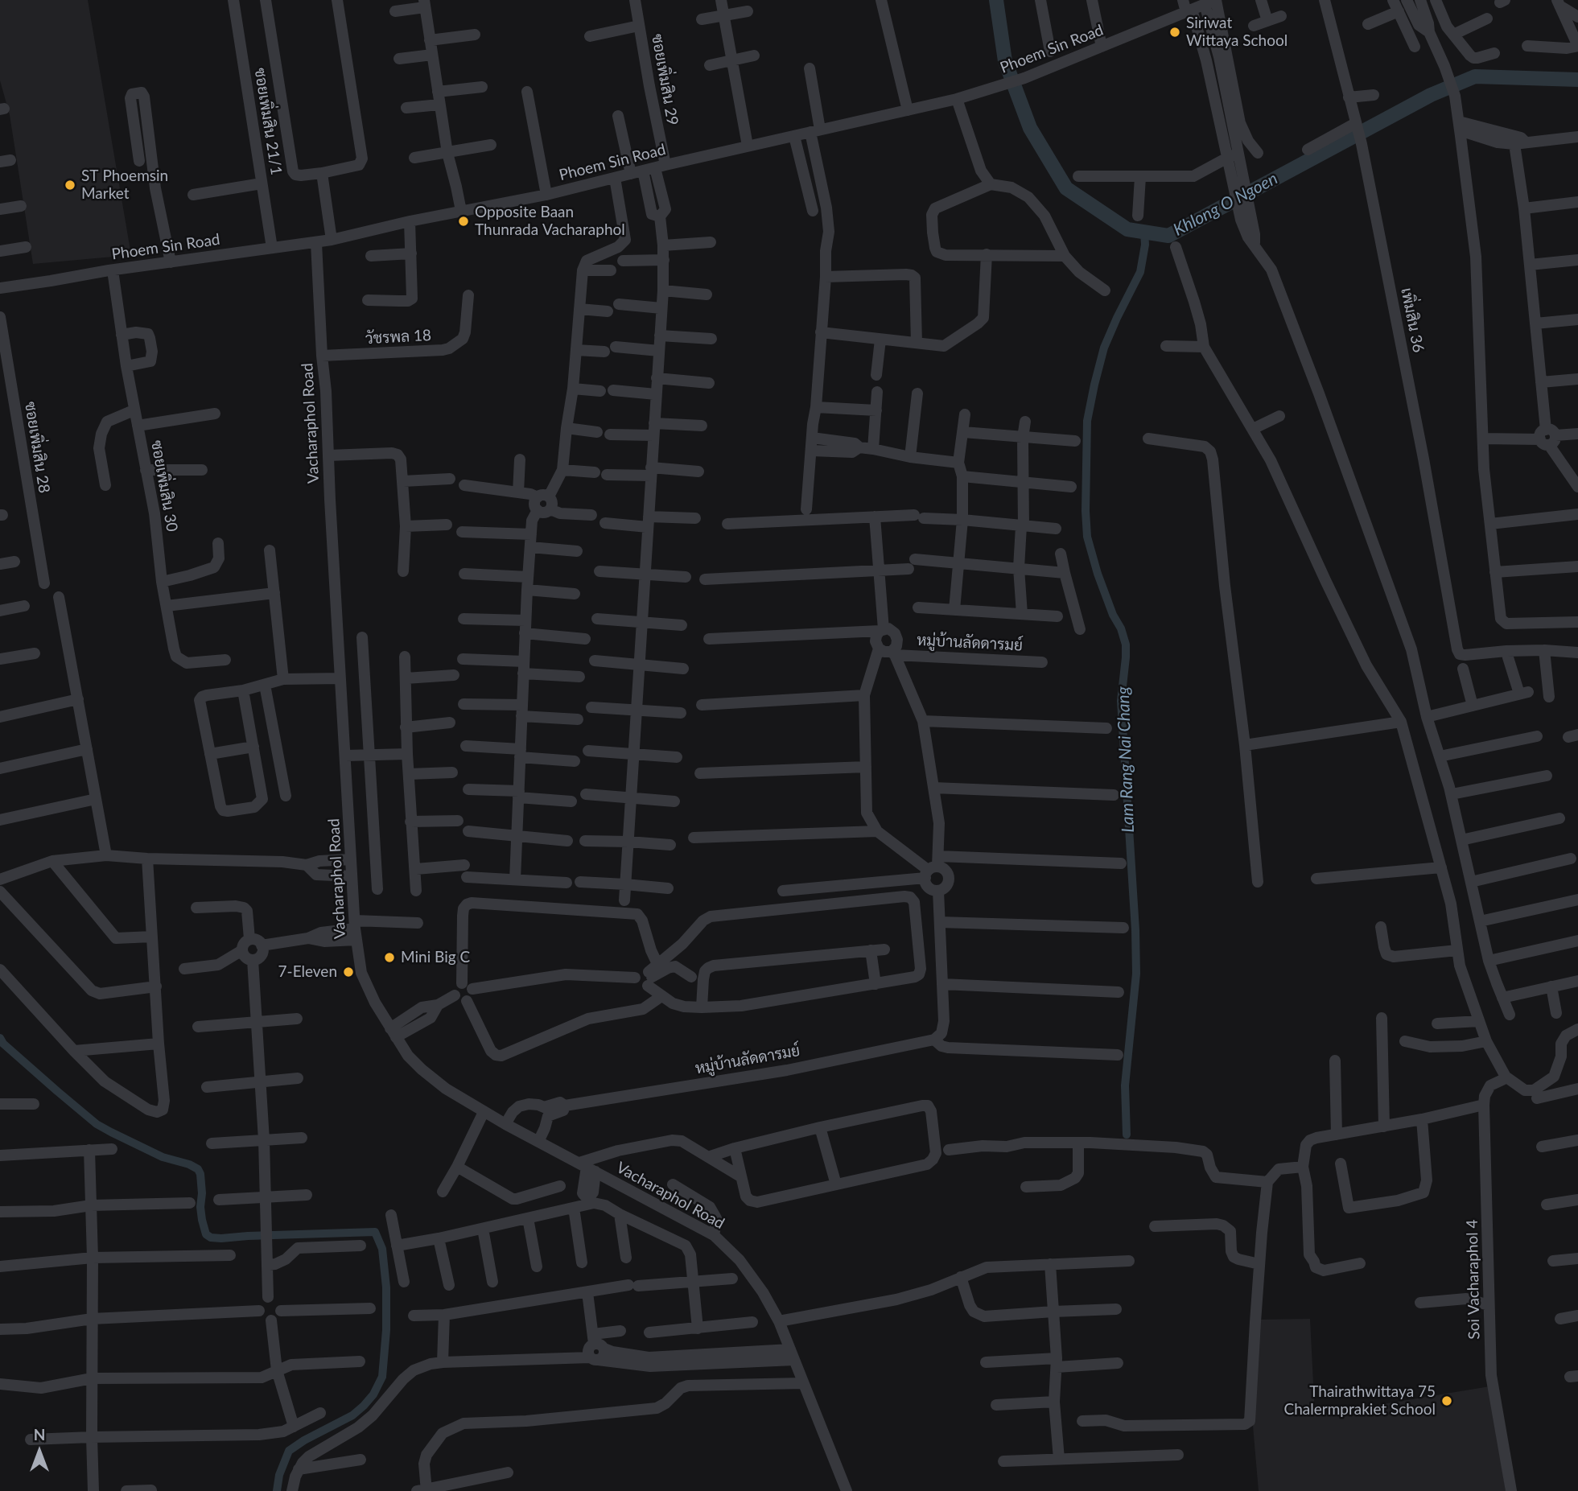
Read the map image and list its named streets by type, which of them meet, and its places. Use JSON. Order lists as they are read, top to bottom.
{
  "streets": {
    "street": [
      "Phoem Sin Road",
      "ซอยเพิ่มสิน 29",
      "ซอยเพิ่มสิน 21/1",
      "เพิ่มสิน 36",
      "วัชรพล 18",
      "Vacharaphol Road",
      "ซอยเพิ่มสิน 28",
      "ซอยเพิ่มสิน 30",
      "หมู่บ้านลัดดารมย์",
      "Soi Vacharaphol 4"
    ]
  },
  "crossings": [
    ["Phoem Sin Road", "ซอยเพิ่มสิน 29"],
    ["Phoem Sin Road", "ซอยเพิ่มสิน 21/1"],
    ["Phoem Sin Road", "Vacharaphol Road"],
    ["Phoem Sin Road", "ซอยเพิ่มสิน 30"],
    ["วัชรพล 18", "Vacharaphol Road"],
    ["Vacharaphol Road", "หมู่บ้านลัดดารมย์"]
  ],
  "water": ["Khlong O Ngoen", "Lam Rang Nai Chang"],
  "places": [
    "Siriwat Wittaya School",
    "ST Phoemsin Market",
    "Opposite Baan Thunrada Vacharaphol",
    "Mini Big C",
    "7-Eleven",
    "Thairathwittaya 75 Chalermprakiet School"
  ],
  "north": "top"
}
